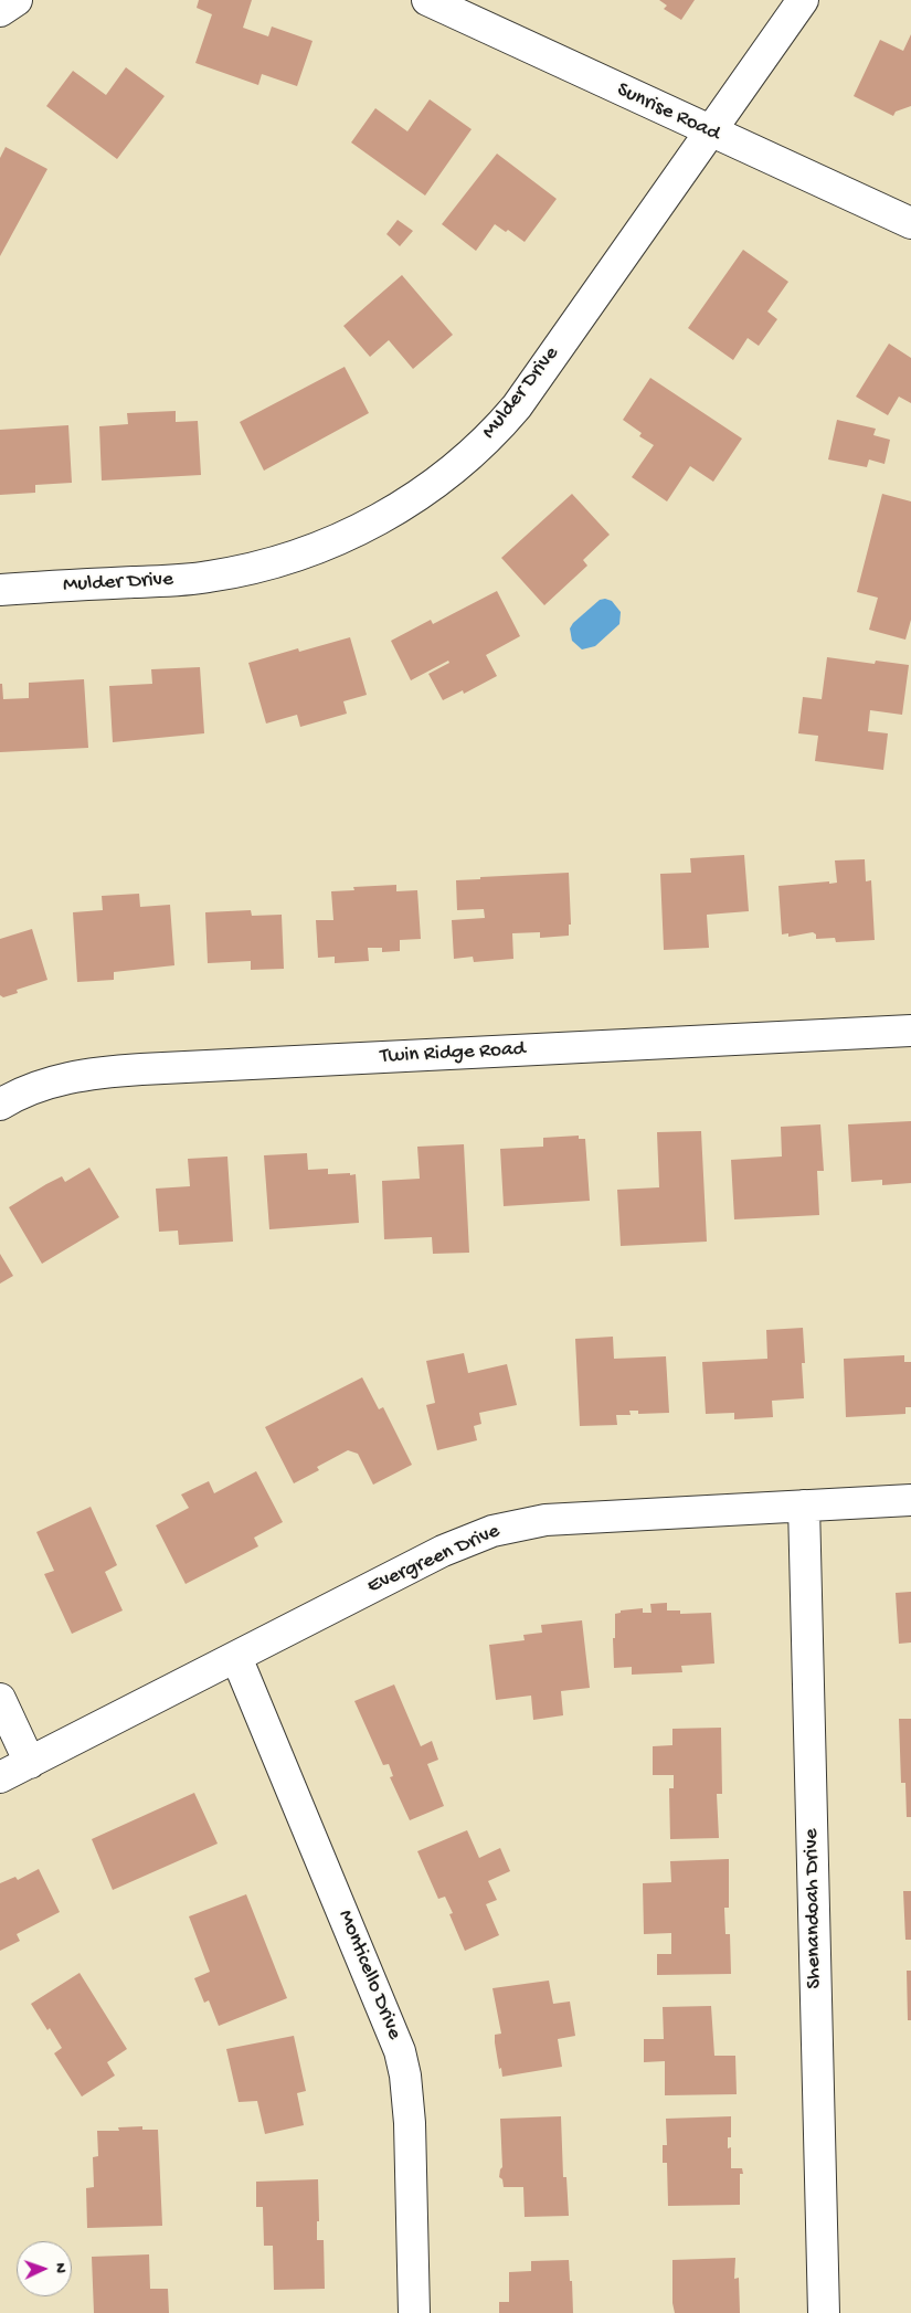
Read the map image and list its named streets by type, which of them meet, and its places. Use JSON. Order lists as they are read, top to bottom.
{
  "streets": {
    "street": [
      "Sunrise Road",
      "Mulder Drive",
      "Twin Ridge Road",
      "Evergreen Drive",
      "Shenandoah Drive",
      "Monticello Drive"
    ]
  },
  "crossings": [
    ["Sunrise Road", "Mulder Drive"],
    ["Evergreen Drive", "Shenandoah Drive"],
    ["Evergreen Drive", "Monticello Drive"]
  ],
  "north": "right"
}
